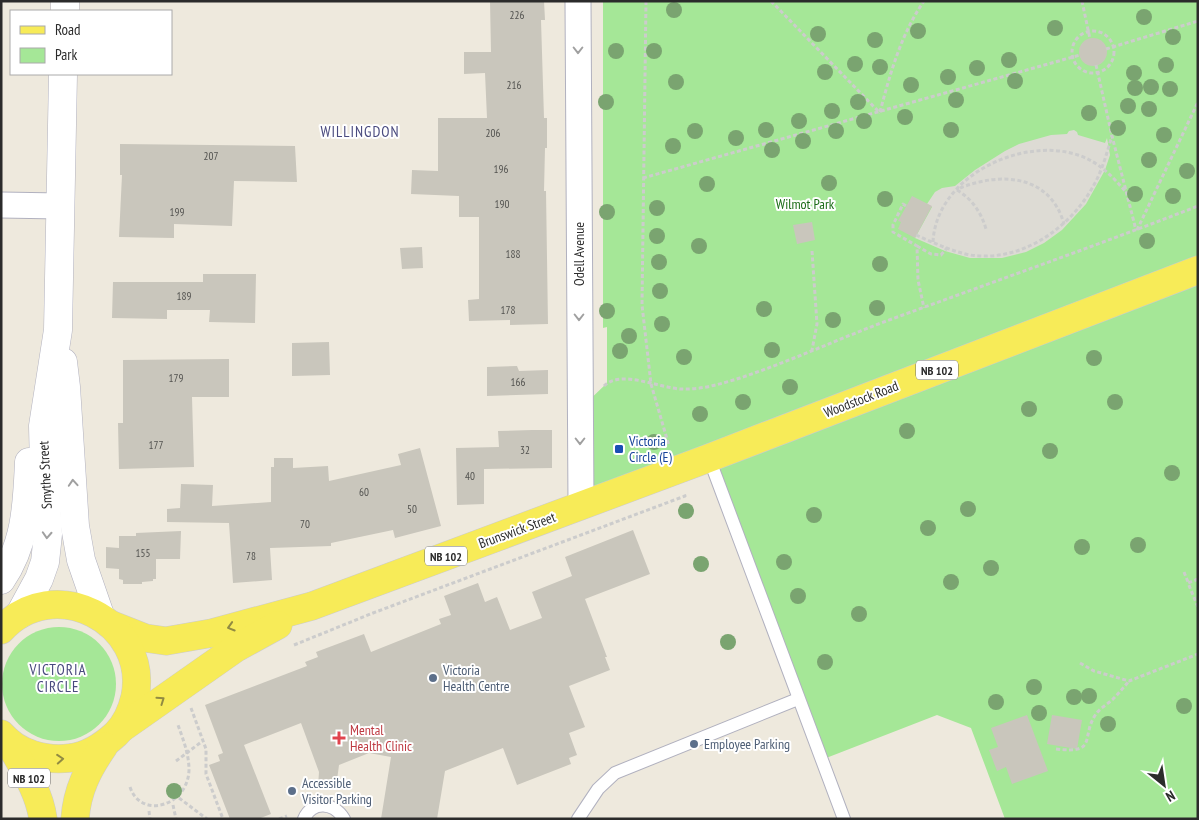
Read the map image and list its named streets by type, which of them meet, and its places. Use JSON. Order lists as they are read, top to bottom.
{
  "streets": {
    "main road": [
      "NB 102",
      "Woodstock Road",
      "Smythe Street",
      "Brunswick Street"
    ],
    "street": ["Odell Avenue"]
  },
  "crossings": [
    ["Odell Avenue", "Woodstock Road"],
    ["Odell Avenue", "Brunswick Street"],
    ["NB 102", "Brunswick Street"],
    ["Woodstock Road", "Brunswick Street"],
    ["Smythe Street", "Brunswick Street"]
  ],
  "one_way": ["Odell Avenue"],
  "districts": ["WILLINGDON", "VICTORIA CIRCLE"],
  "parks": ["Wilmot Park"],
  "places": {
    "transit": ["Victoria Circle (E)"],
    "other": ["Victoria Health Centre", "Employee Parking", "Accessible Visitor Parking"],
    "health": ["Mental Health Clinic"]
  },
  "house_numbers": [
    "226",
    "216",
    "206",
    "207",
    "196",
    "190",
    "199",
    "188",
    "189",
    "178",
    "179",
    "166",
    "177",
    "32",
    "40",
    "60",
    "50",
    "70",
    "155",
    "78"
  ],
  "legend": ["Road", "Park"],
  "north": "bottom right"
}
